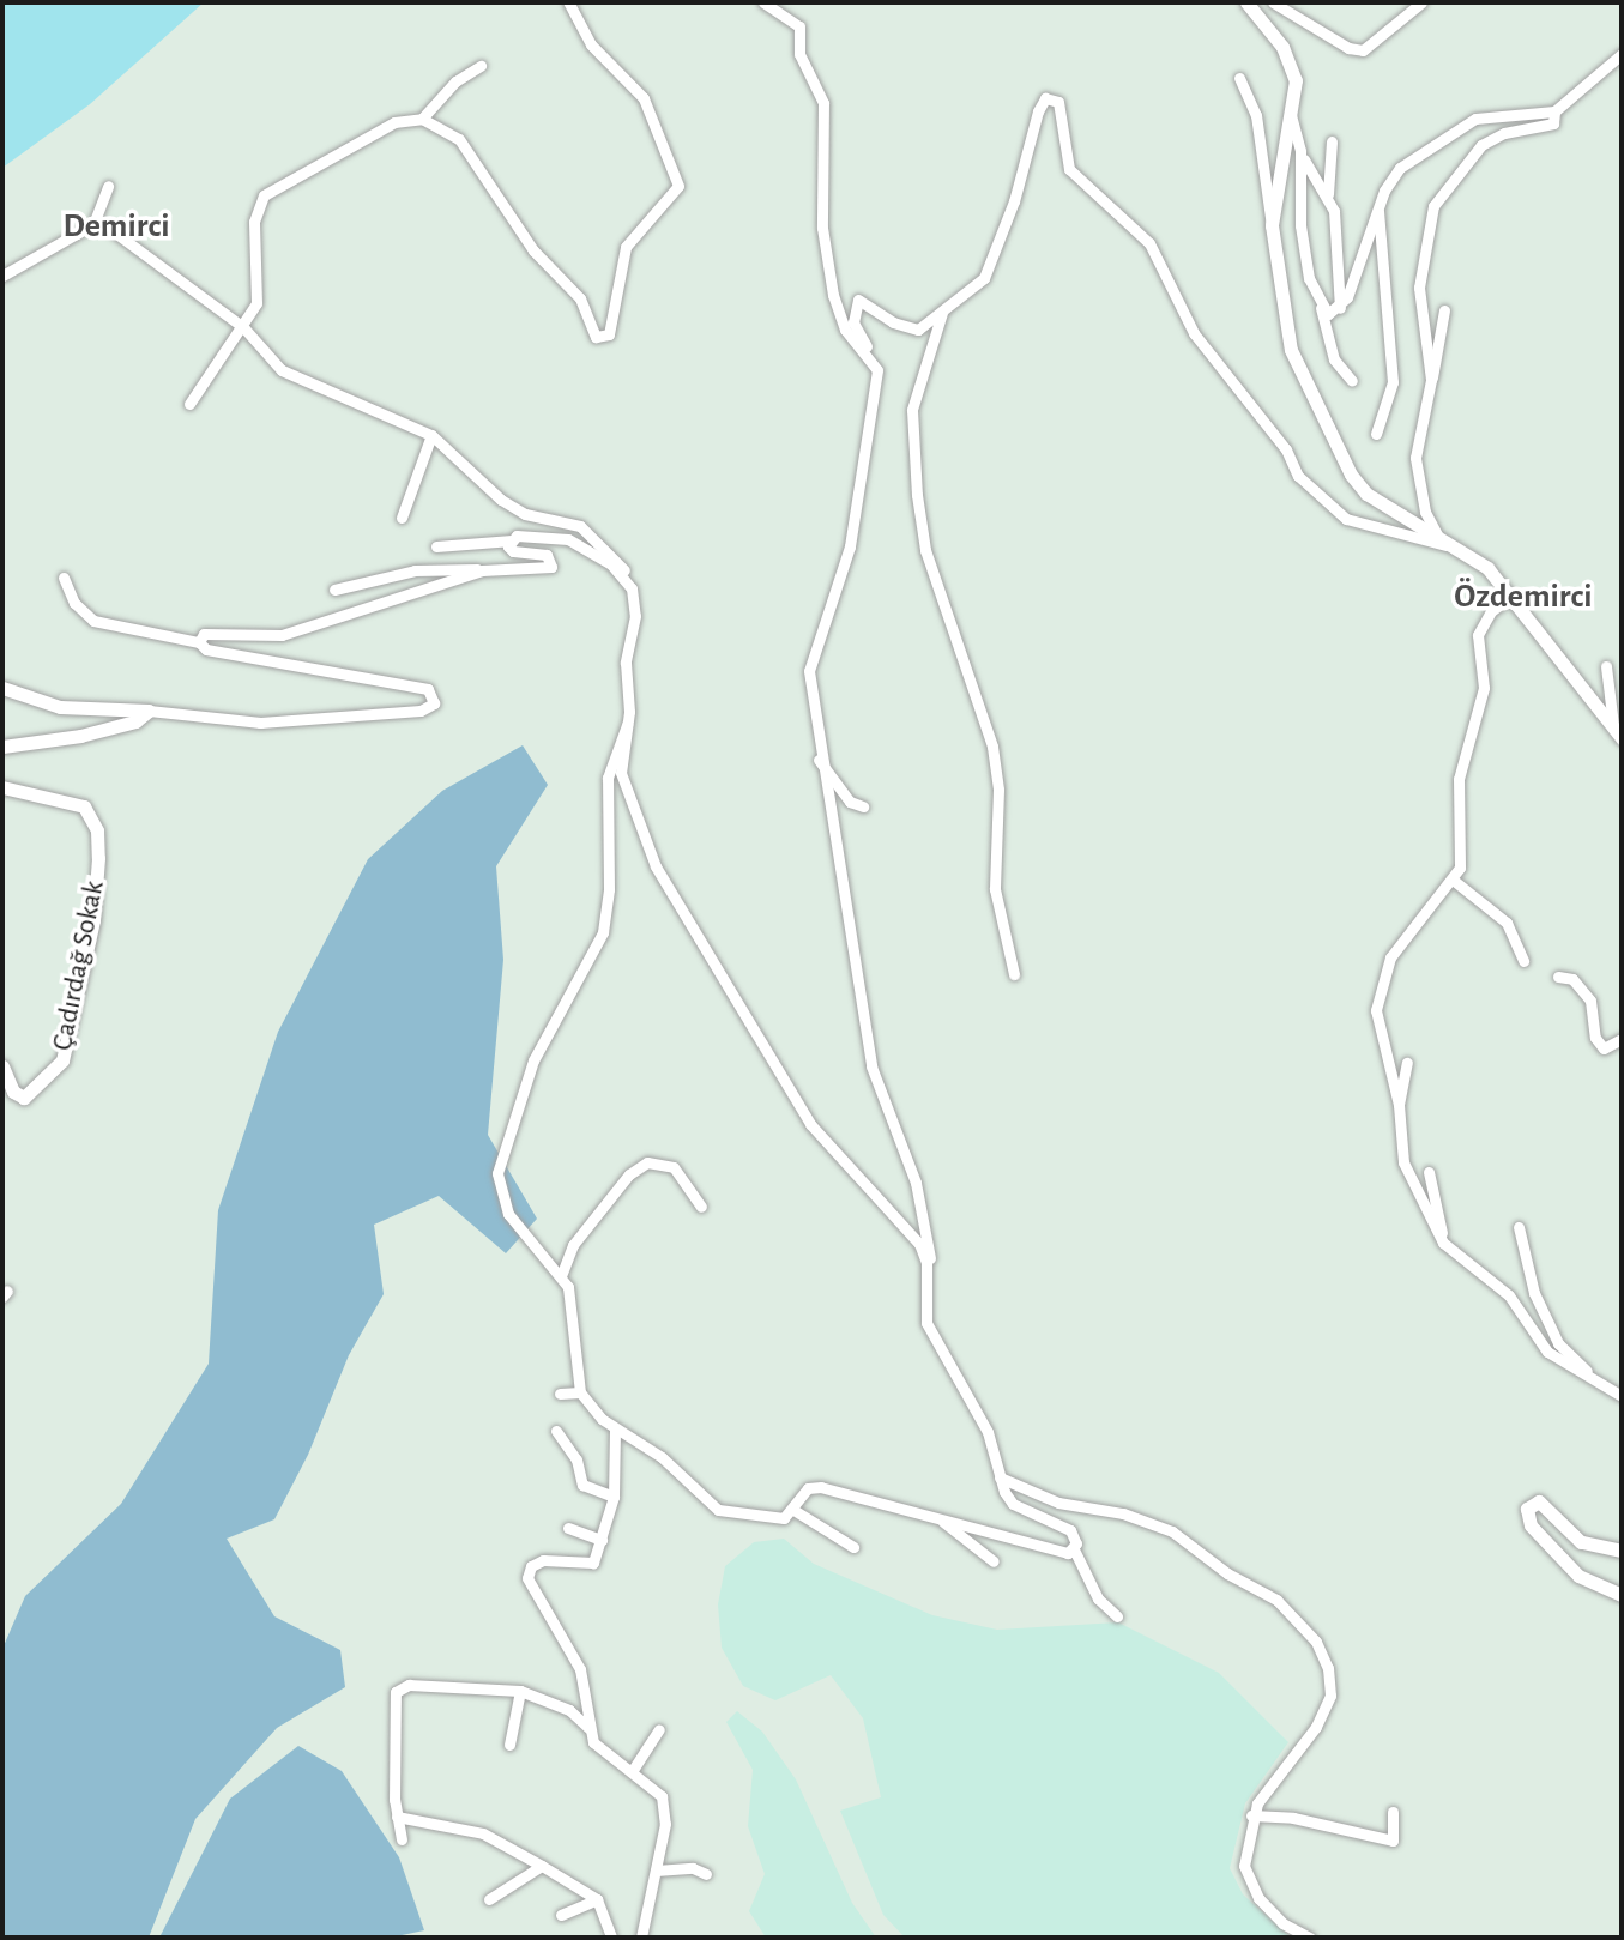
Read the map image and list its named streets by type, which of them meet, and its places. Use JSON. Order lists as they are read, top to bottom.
{
  "streets": {
    "street": ["Çadırdağ Sokak"]
  },
  "districts": ["Demirci", "Özdemirci"]
}
